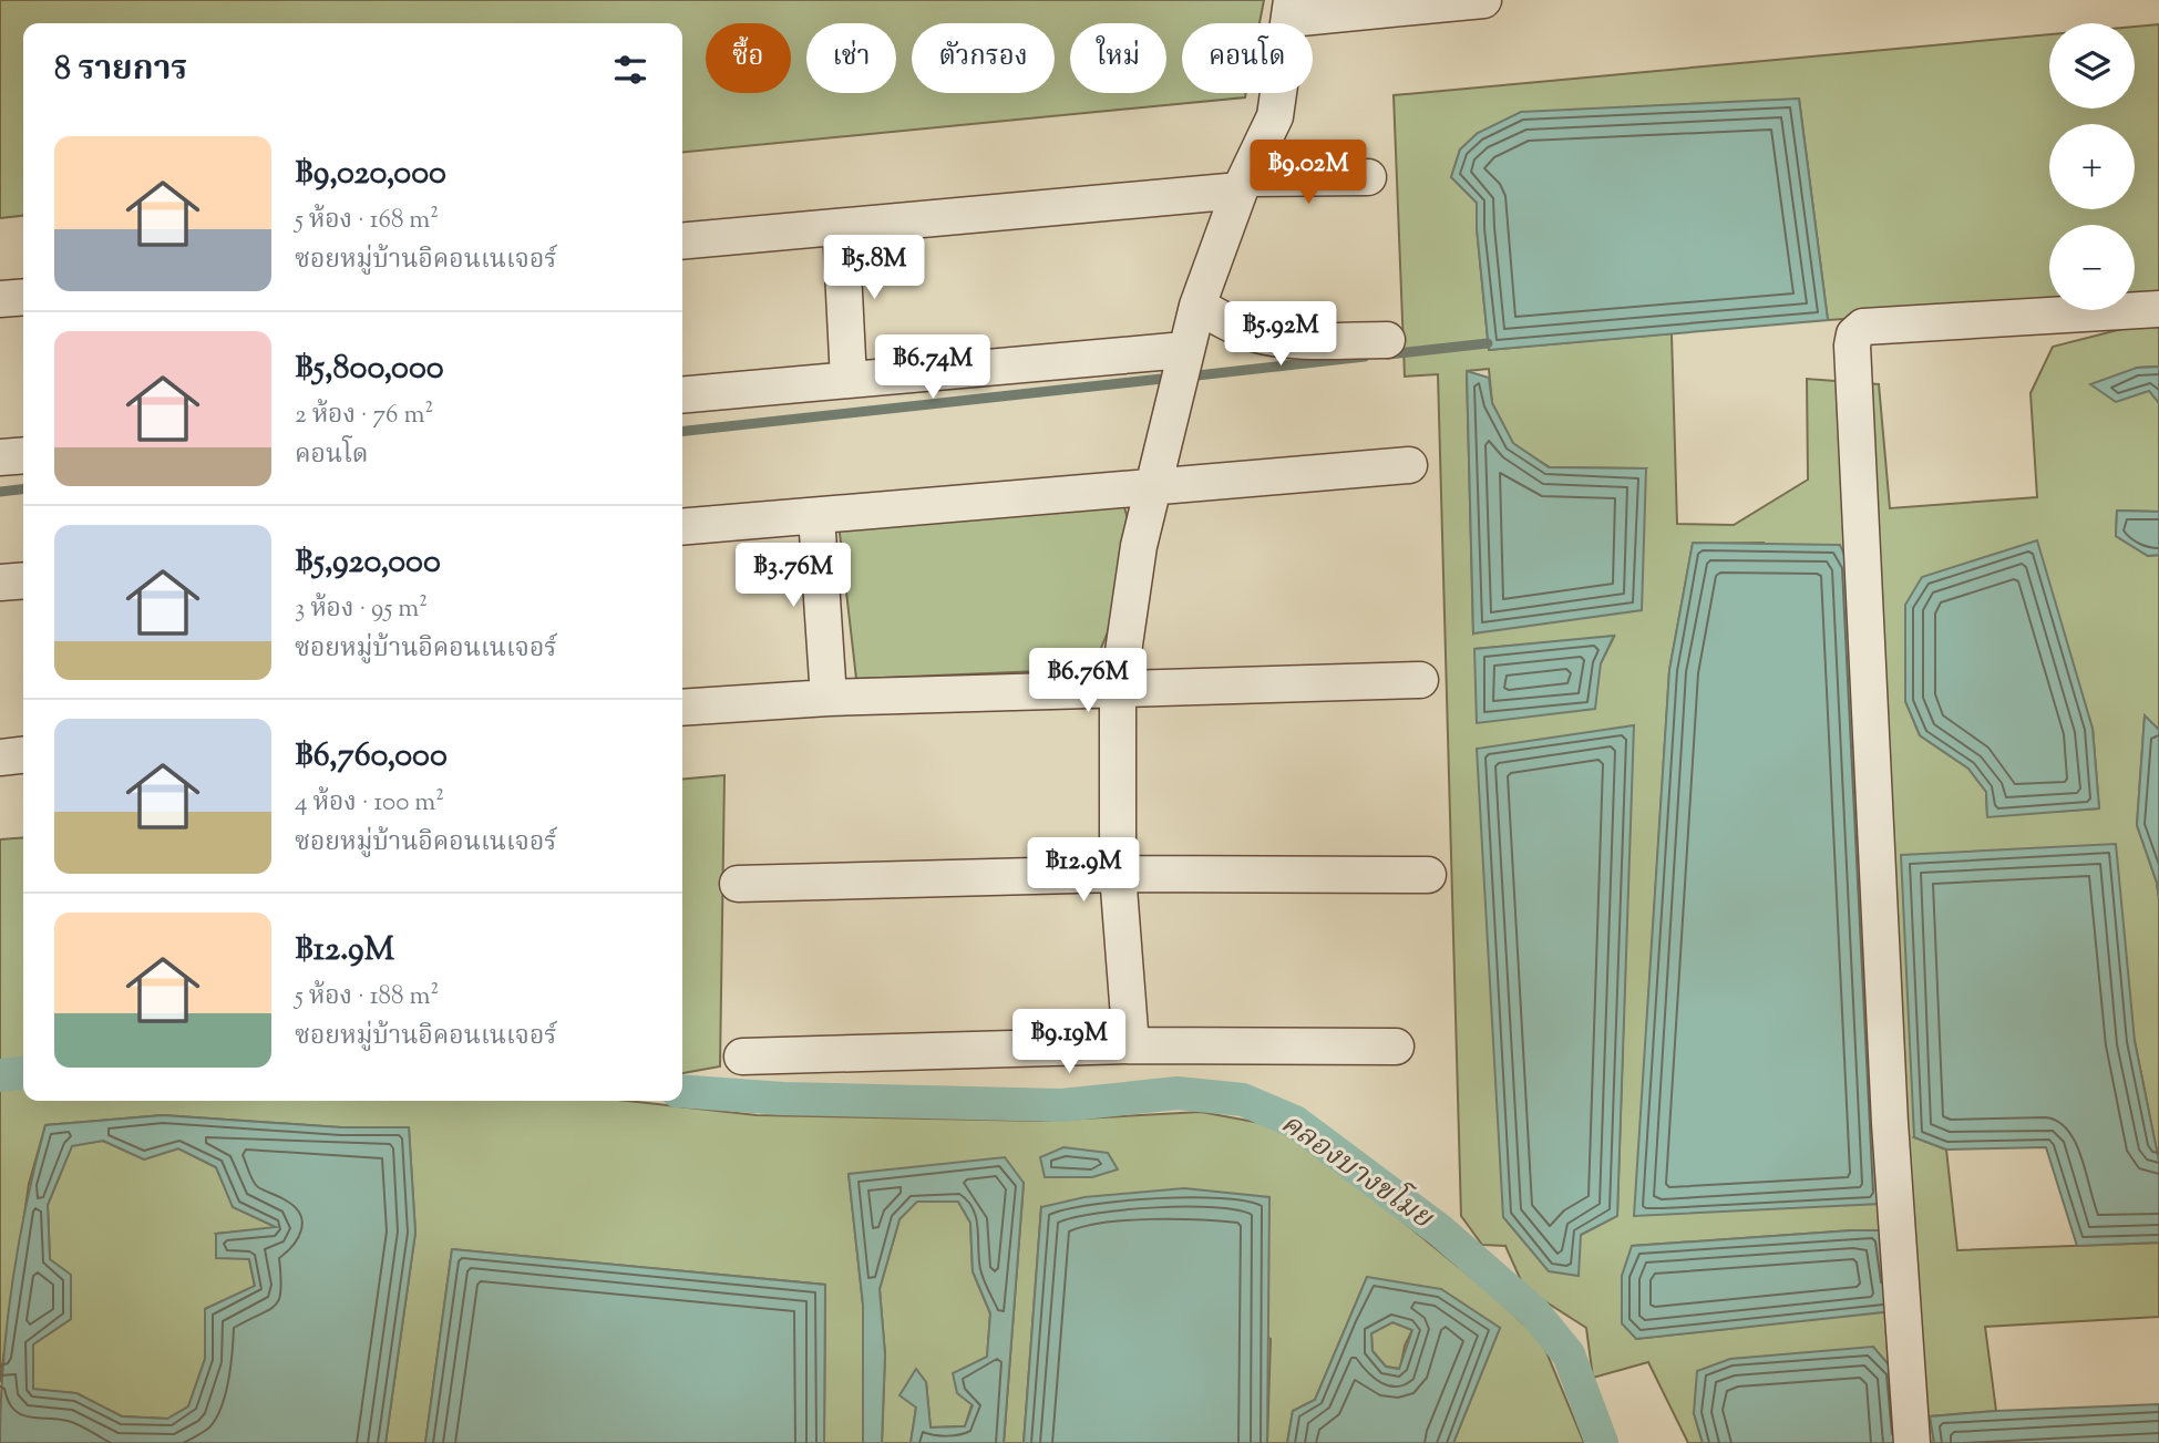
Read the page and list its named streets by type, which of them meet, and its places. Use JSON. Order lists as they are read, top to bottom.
{
  "water": ["คลองบางขโมย"],
  "page": {
    "map_buttons": ["+", "−"],
    "chip": [
      "ซื้อ",
      "เช่า",
      "ตัวกรอง",
      "ใหม่",
      "คอนโด"
    ],
    "heading": "8 รายการ",
    "list": [
      {
        "name": "฿9,020,000",
        "note": "5 ห้อง · 168 m² · ซอยหมู่บ้านอิคอนเนเจอร์"
      },
      {
        "name": "฿5,800,000",
        "note": "2 ห้อง · 76 m² · คอนโด"
      },
      {
        "name": "฿5,920,000",
        "note": "3 ห้อง · 95 m² · ซอยหมู่บ้านอิคอนเนเจอร์"
      },
      {
        "name": "฿6,760,000",
        "note": "4 ห้อง · 100 m² · ซอยหมู่บ้านอิคอนเนเจอร์"
      },
      {
        "name": "฿12.9M",
        "note": "5 ห้อง · 188 m² · ซอยหมู่บ้านอิคอนเนเจอร์"
      }
    ],
    "price": [
      "฿9.02M",
      "฿5.8M",
      "฿5.92M",
      "฿6.74M",
      "฿3.76M",
      "฿6.76M",
      "฿12.9M",
      "฿9.19M"
    ]
  }
}
